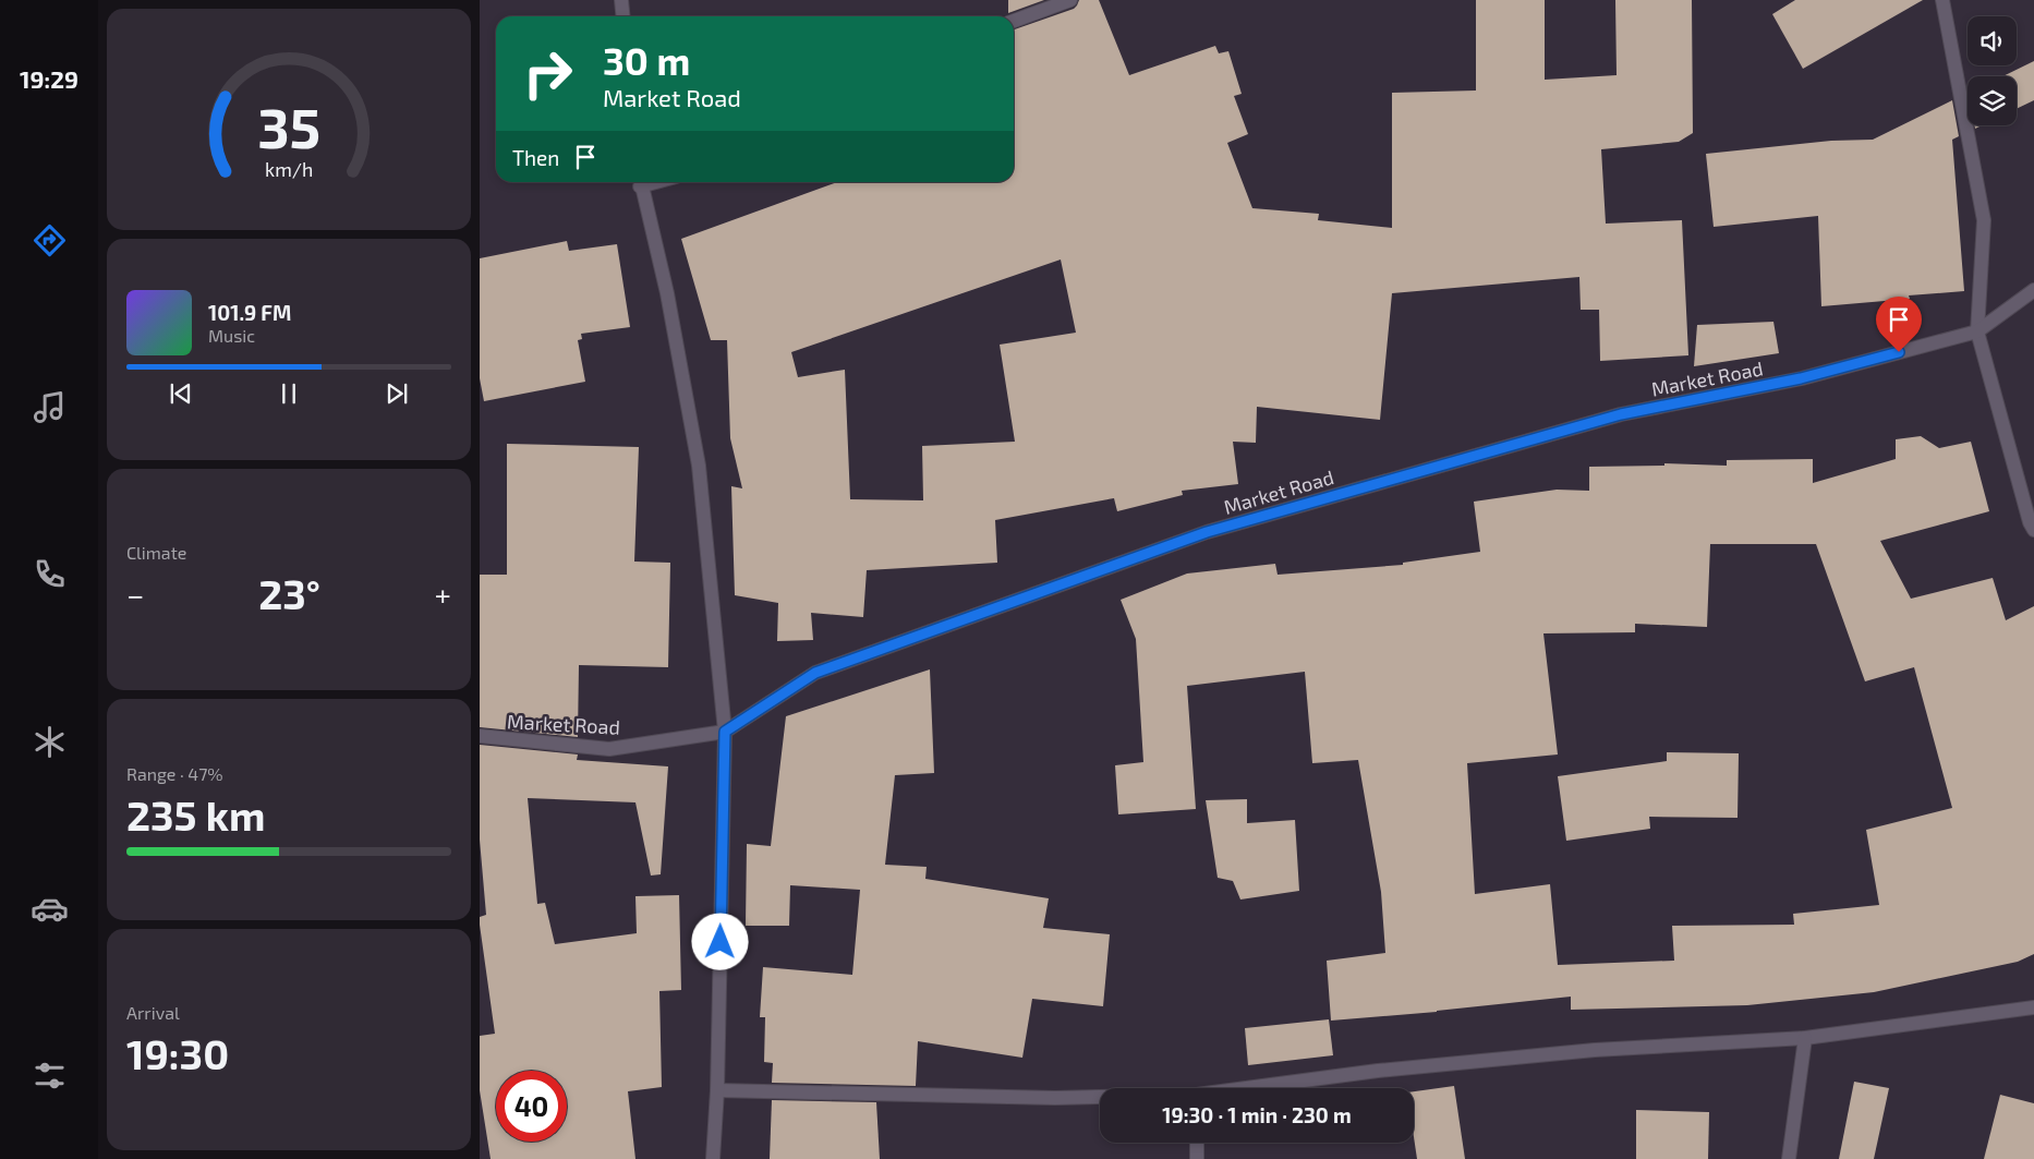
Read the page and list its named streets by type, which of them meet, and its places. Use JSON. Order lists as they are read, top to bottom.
{
  "streets": {
    "street": ["Market Road"]
  },
  "page": {
    "tabs": "19:29",
    "turn": ["30 m", "Market Road"],
    "then": "Then",
    "song": ["101.9 FM", "Music"],
    "tile": [
      "Climate",
      ["Range · 47%", "235 km"],
      ["Arrival", "19:30"]
    ],
    "heat": ["−", "23°", "+"],
    "limit": "40",
    "trip": "19:30 · 1 min · 230 m",
    "gauge": ["35", "km/h"]
  }
}
